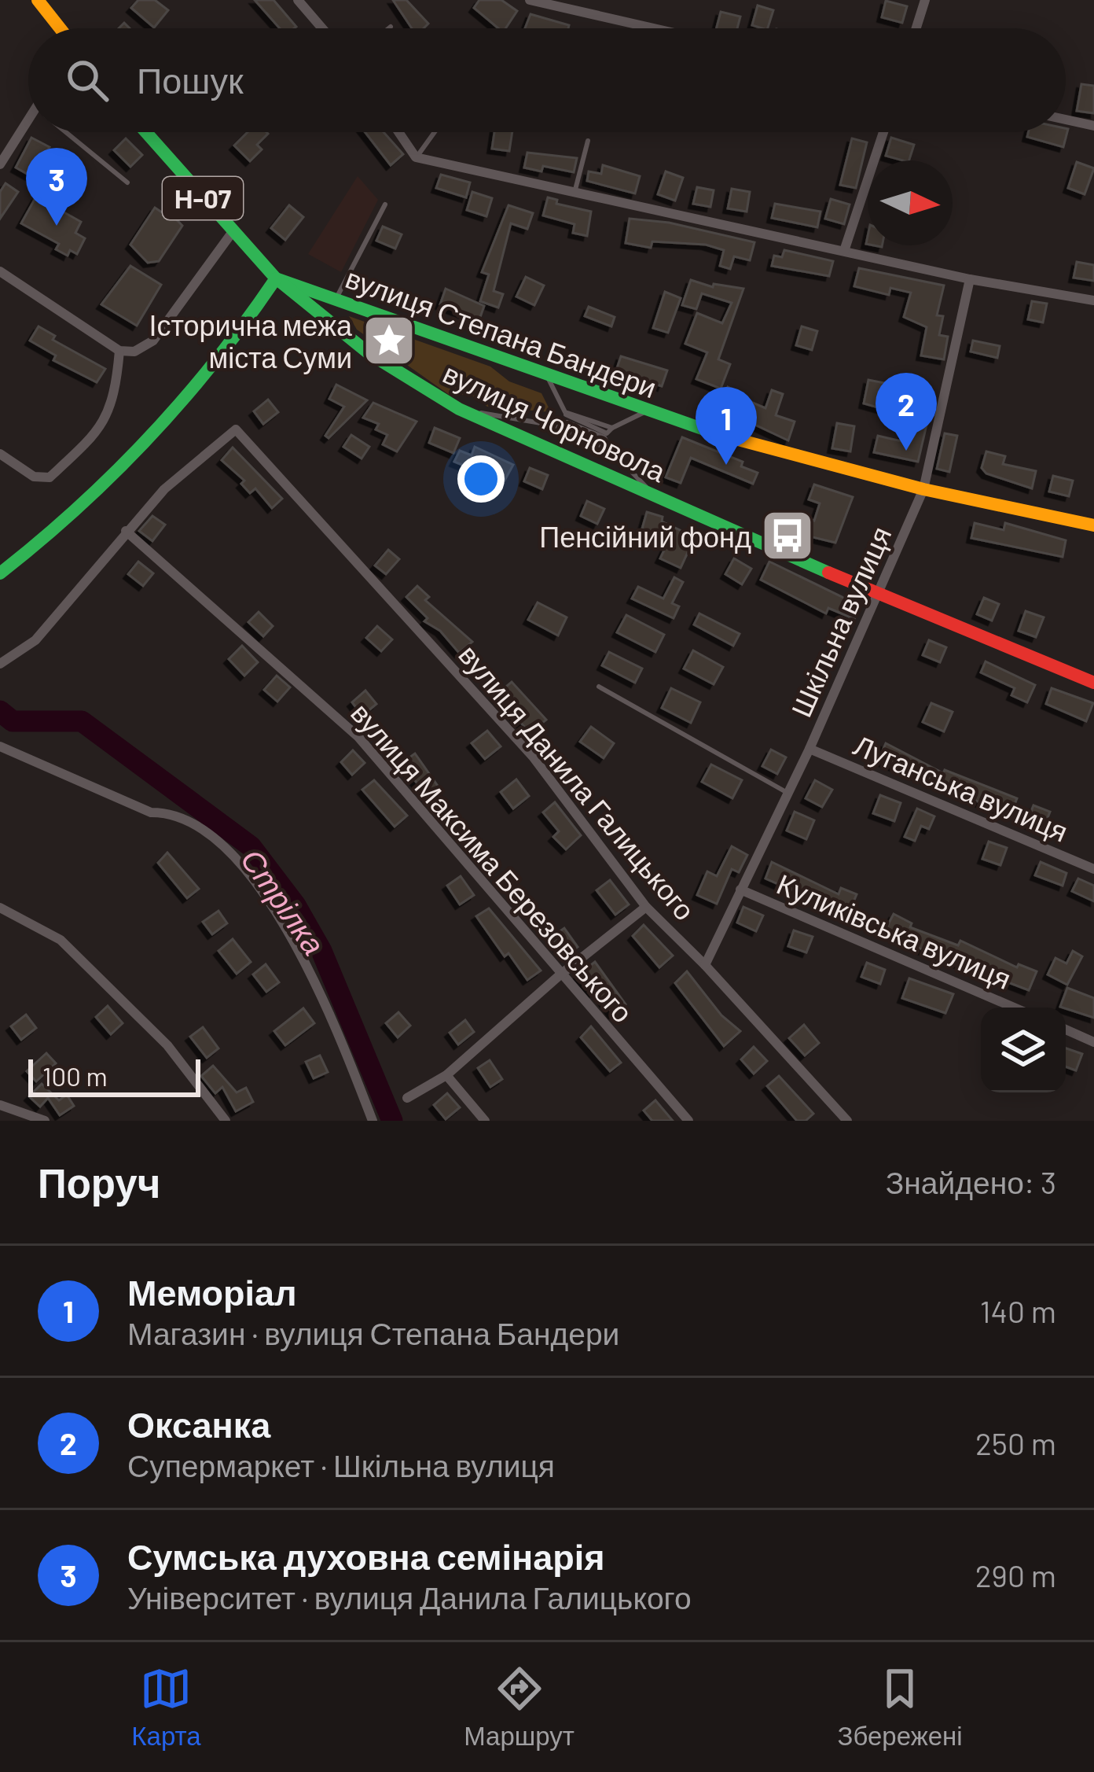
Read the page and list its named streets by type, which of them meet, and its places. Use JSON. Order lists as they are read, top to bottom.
{
  "streets": {
    "main road": ["Н-07", "вулиця Степана Бандери", "вулиця Чорновола"],
    "street": [
      "Шкільна вулиця",
      "вулиця Данила Галицького",
      "Луганська вулиця",
      "вулиця Максима Березовського",
      "Куликівська вулиця"
    ]
  },
  "crossings": [
    ["Н-07", "вулиця Степана Бандери"],
    ["Н-07", "вулиця Чорновола"],
    ["вулиця Степана Бандери", "вулиця Чорновола"],
    ["вулиця Степана Бандери", "Шкільна вулиця"],
    ["вулиця Чорновола", "Шкільна вулиця"],
    ["Шкільна вулиця", "вулиця Данила Галицького"],
    ["Шкільна вулиця", "Луганська вулиця"],
    ["Шкільна вулиця", "Куликівська вулиця"],
    ["вулиця Данила Галицького", "вулиця Максима Березовського"]
  ],
  "water": ["Стрілка"],
  "places": {
    "place": ["Історична межа міста Суми"],
    "bus stop": ["Пенсійний фонд"]
  },
  "scale_bar": "100 m",
  "north": "right",
  "page": {
    "search": "Пошук",
    "pins": ["3", "2", "1"],
    "scale": "100 m",
    "heading": ["Поруч", "Знайдено: 3"],
    "list": [
      {
        "mark": "1",
        "name": "Меморіал",
        "note": "Магазин · вулиця Степана Бандери",
        "value": "140 m"
      },
      {
        "mark": "2",
        "name": "Оксанка",
        "note": "Супермаркет · Шкільна вулиця",
        "value": "250 m"
      },
      {
        "mark": "3",
        "name": "Сумська духовна семінарія",
        "note": "Університет · вулиця Данила Галицького",
        "value": "290 m"
      }
    ],
    "nav": ["Карта", "Маршрут", "Збережені"]
  }
}
